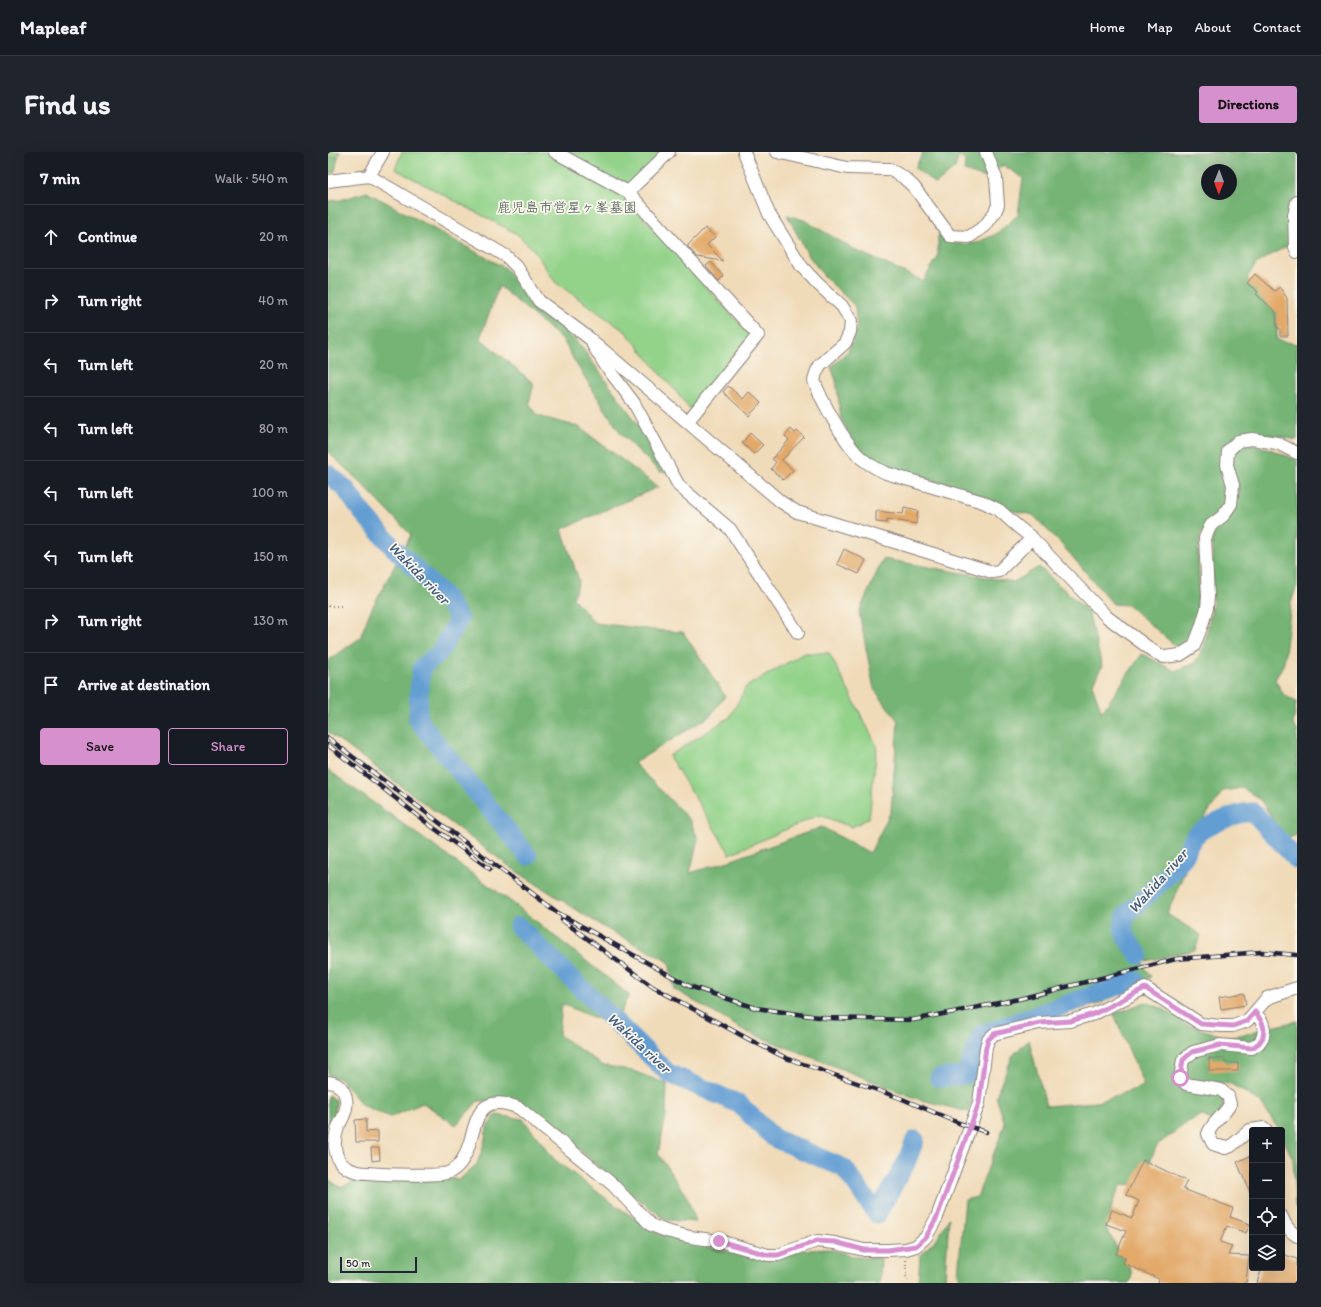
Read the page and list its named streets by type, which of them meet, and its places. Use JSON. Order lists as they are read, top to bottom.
{
  "water": ["Wakida river"],
  "parks": ["鹿児島市営星ヶ峯墓園"],
  "scale_bar": "50 m",
  "north": "bottom",
  "page": {
    "header": "Mapleaf",
    "nav": [
      "Home",
      "Map",
      "About",
      "Contact"
    ],
    "buttons": [
      "Directions",
      ["Save", "Share"]
    ],
    "title": "Find us",
    "heading": ["7 min", "Walk · 540 m"],
    "list": [
      ["Continue", "20 m"],
      ["Turn right", "40 m"],
      ["Turn left", "20 m"],
      ["Turn left", "80 m"],
      ["Turn left", "100 m"],
      ["Turn left", "150 m"],
      ["Turn right", "130 m"],
      "Arrive at destination"
    ],
    "map_buttons": ["+", "−"],
    "scale": "50 m"
  }
}
